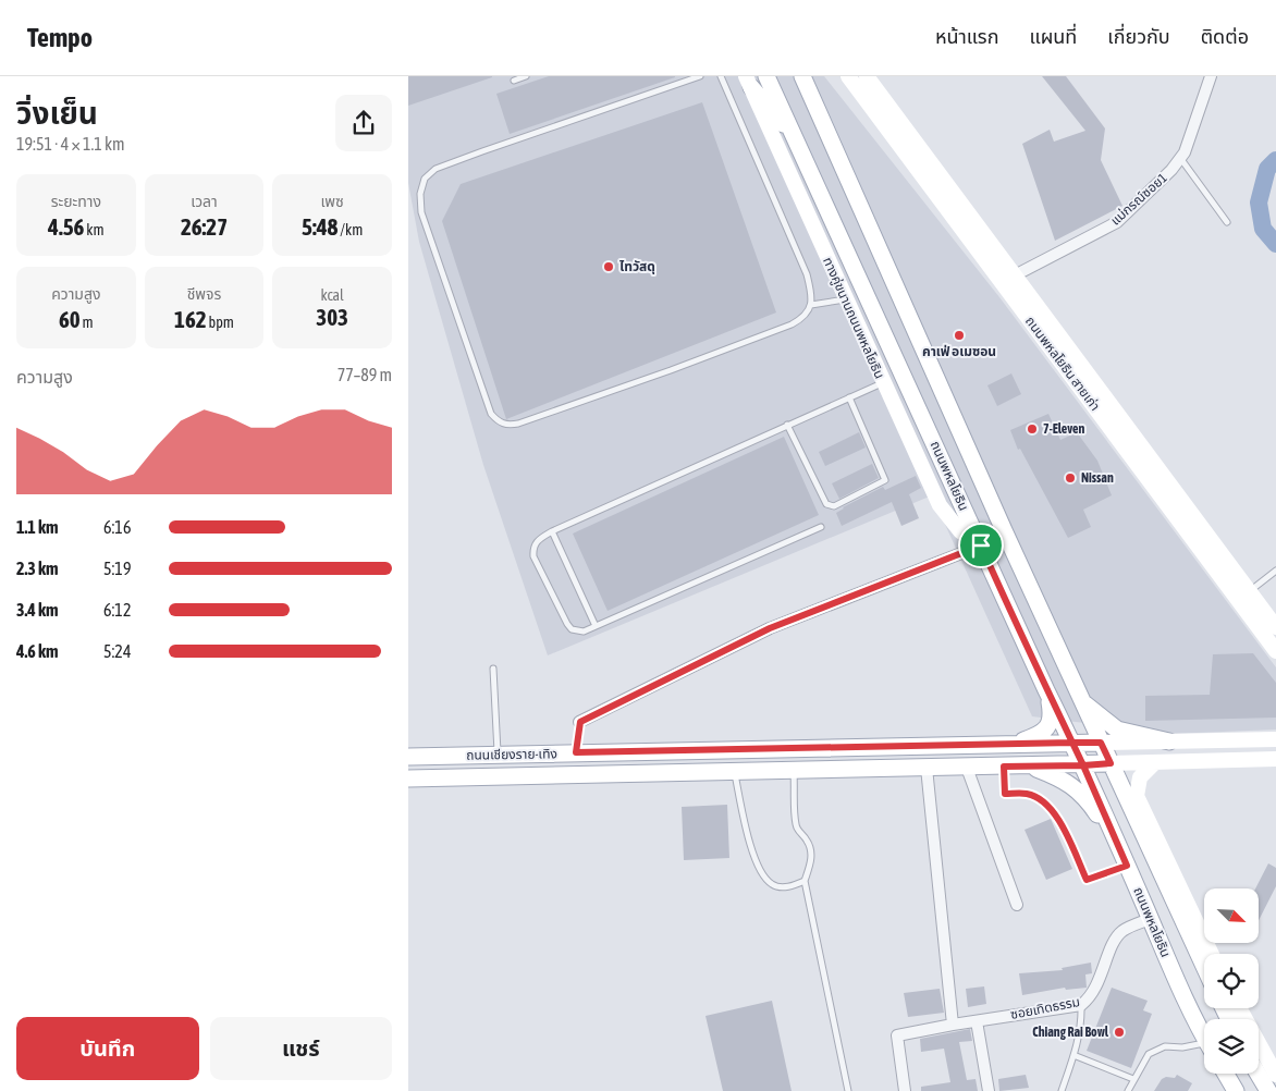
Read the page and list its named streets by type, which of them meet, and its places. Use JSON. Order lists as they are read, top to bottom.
{
  "streets": {
    "main road": [
      "ทางคู่ขนานถนนพหลโยธิน",
      "ถนนพหลโยธิน สายเก่า",
      "ถนนพหลโยธิน",
      "ถนนเชียงราย-เทิง"
    ],
    "street": ["แม่กรณ์ซอย1", "ซอยเทิดธรรม"]
  },
  "crossings": [
    ["แม่กรณ์ซอย1", "ถนนพหลโยธิน สายเก่า"],
    ["ทางคู่ขนานถนนพหลโยธิน", "ถนนพหลโยธิน"],
    ["ถนนพหลโยธิน", "ถนนเชียงราย-เทิง"],
    ["ถนนพหลโยธิน", "ซอยเทิดธรรม"]
  ],
  "places": [
    "ไทวัสดุ",
    "คาเฟ่ อเมซอน",
    "7-Eleven",
    "Nissan",
    "Chiang Rai Bowl"
  ],
  "north": "bottom right",
  "page": {
    "header": "Tempo",
    "nav": [
      "หน้าแรก",
      "แผนที่",
      "เกี่ยวกับ",
      "ติดต่อ"
    ],
    "heading": ["วิ่งเย็น", "19:51 · 4 × 1.1 km"],
    "stats": [
      ["ระยะทาง", "4.56 km"],
      ["เวลา", "26:27"],
      ["เพซ", "5:48 /km"],
      ["ความสูง", "60 m"],
      ["ชีพจร", "162 bpm"],
      ["kcal", "303"]
    ],
    "chart": ["ความสูง", "77–89 m"],
    "list": [
      {
        "name": "1.1 km",
        "note": "6:16"
      },
      {
        "name": "2.3 km",
        "note": "5:19"
      },
      {
        "name": "3.4 km",
        "note": "6:12"
      },
      {
        "name": "4.6 km",
        "note": "5:24"
      }
    ],
    "buttons": ["บันทึก", "แชร์"]
  }
}
